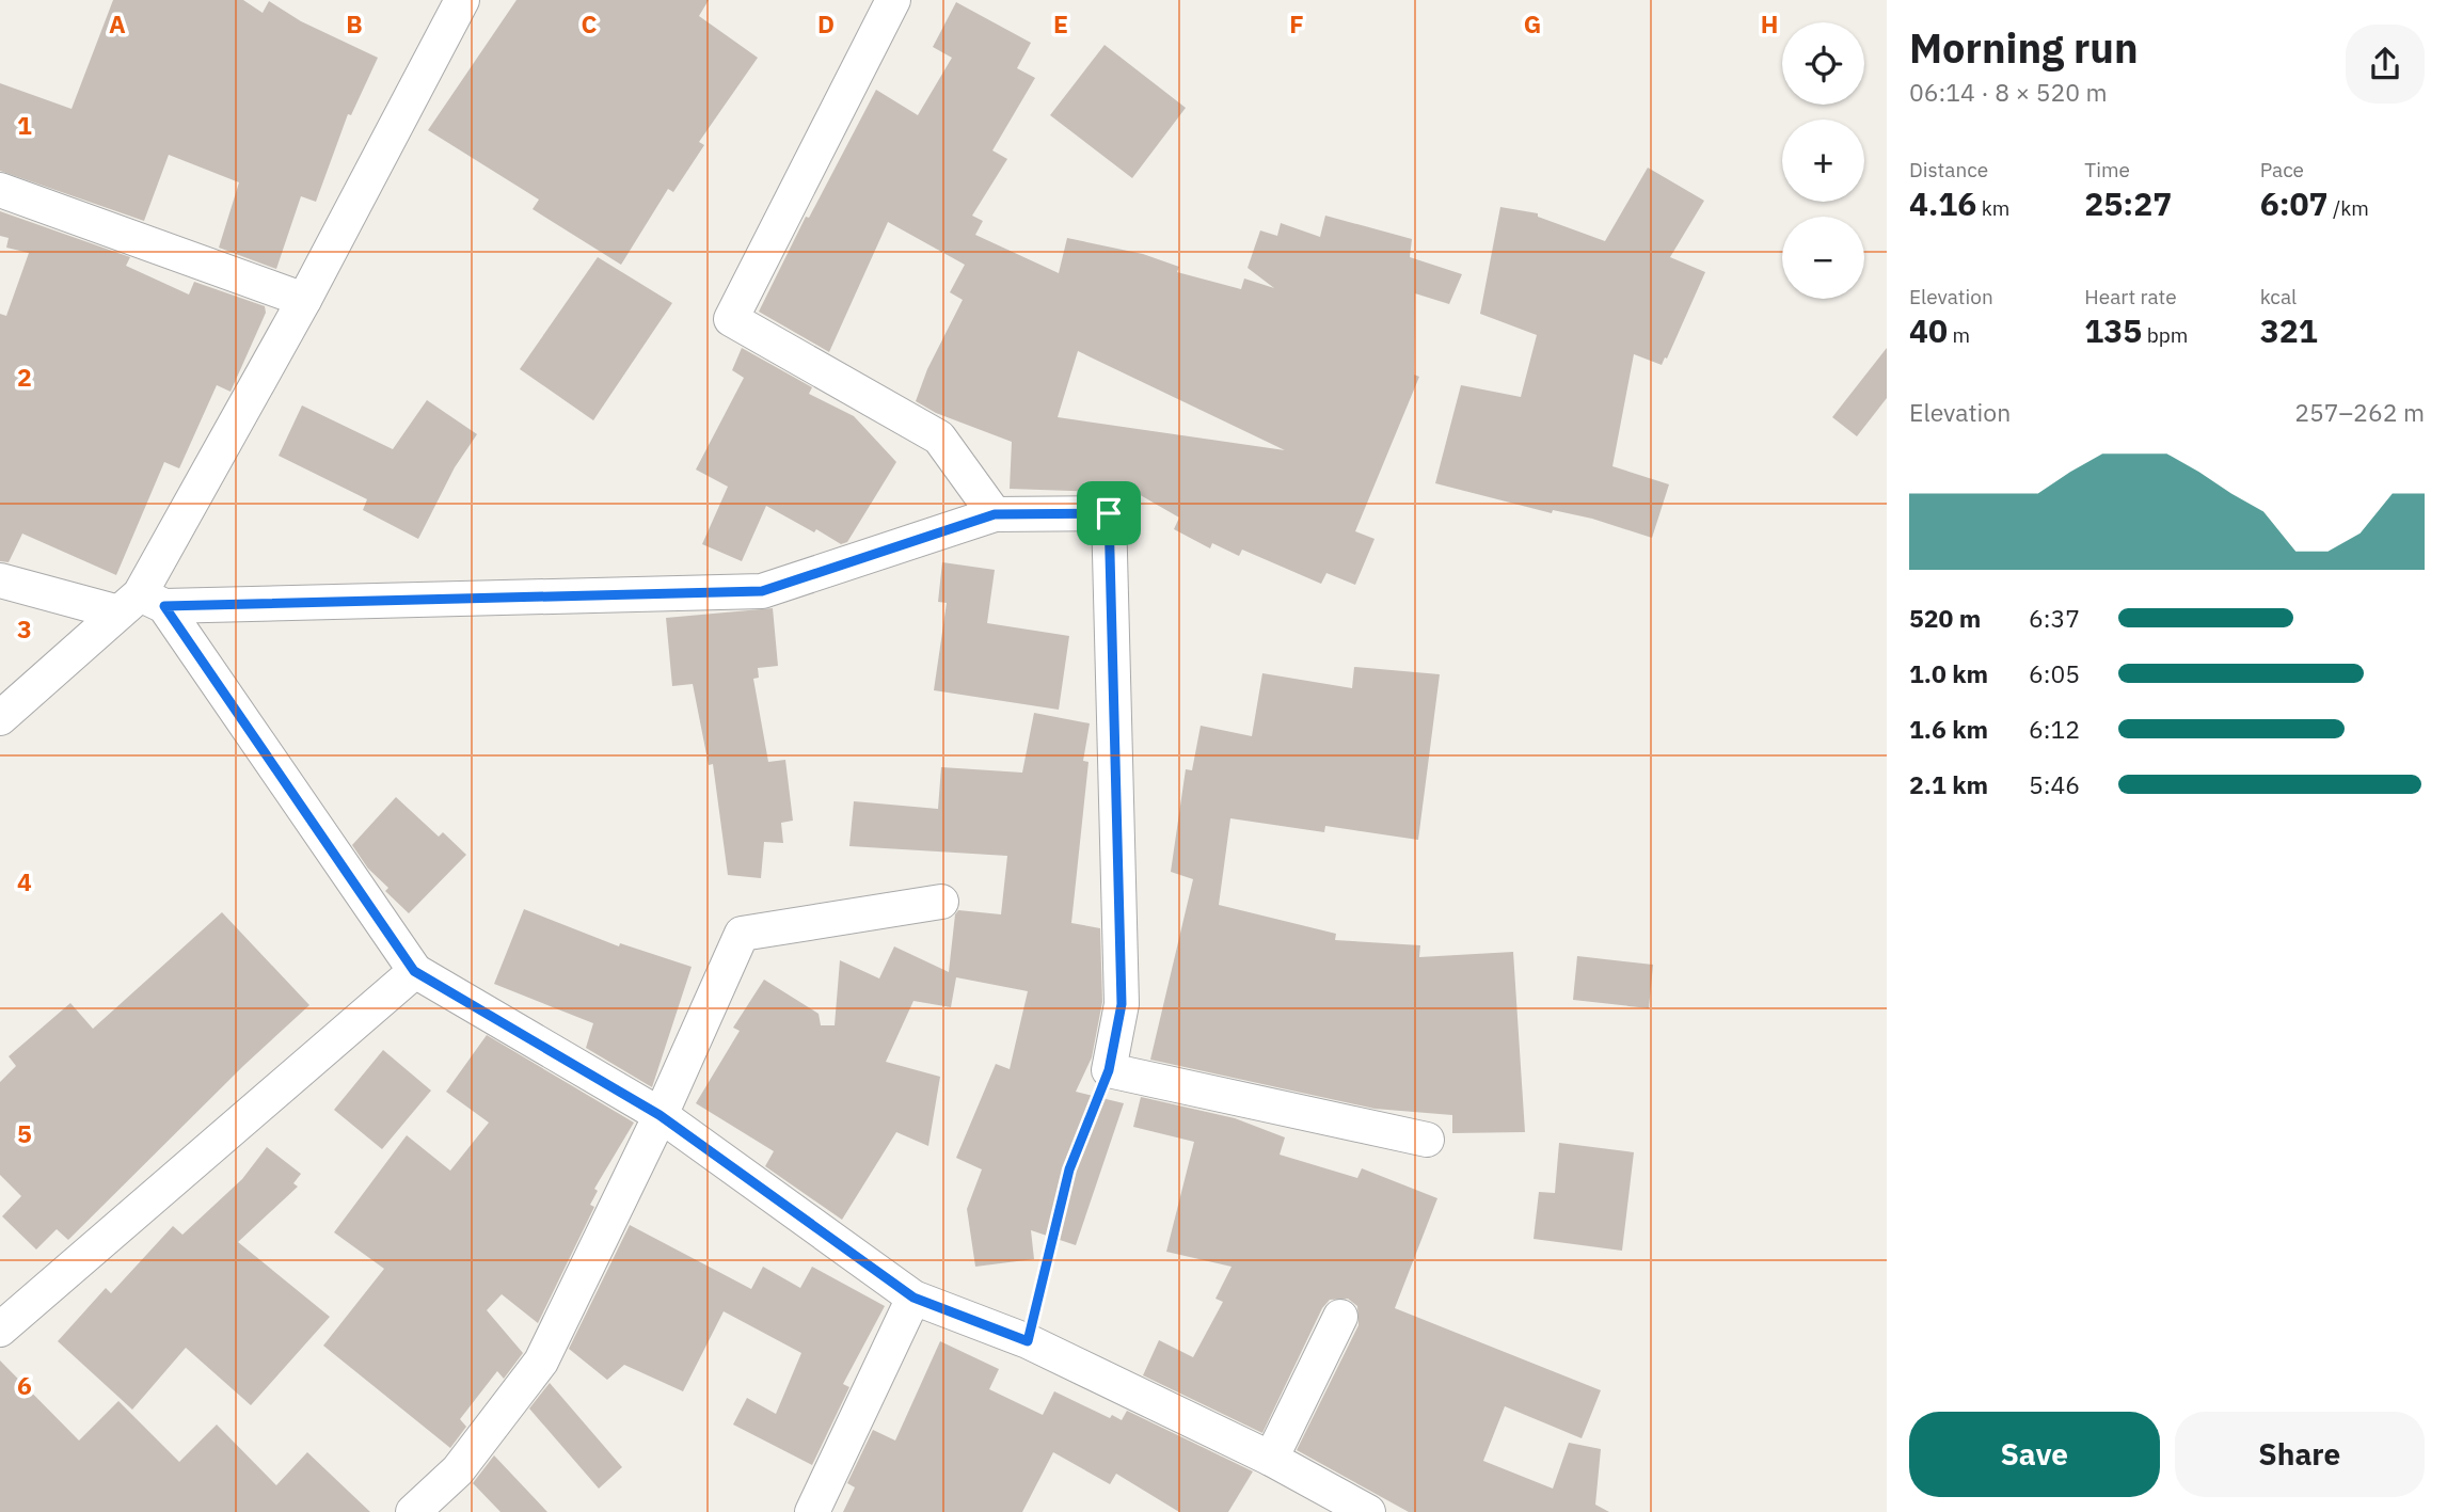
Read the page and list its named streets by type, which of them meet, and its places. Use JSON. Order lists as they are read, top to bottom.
{
  "page": {
    "heading": ["Morning run", "06:14 · 8 × 520 m"],
    "map_buttons": ["+", "−"],
    "stats": [
      ["Distance", "4.16 km"],
      ["Time", "25:27"],
      ["Pace", "6:07 /km"],
      ["Elevation", "40 m"],
      ["Heart rate", "135 bpm"],
      ["kcal", "321"]
    ],
    "chart": ["Elevation", "257–262 m"],
    "list": [
      {
        "name": "520 m",
        "note": "6:37"
      },
      {
        "name": "1.0 km",
        "note": "6:05"
      },
      {
        "name": "1.6 km",
        "note": "6:12"
      },
      {
        "name": "2.1 km",
        "note": "5:46"
      }
    ],
    "buttons": ["Save", "Share"]
  },
  "grid": {
    "columns": [
      "A",
      "B",
      "C",
      "D",
      "E",
      "F",
      "G",
      "H"
    ],
    "rows": [
      "1",
      "2",
      "3",
      "4",
      "5",
      "6"
    ]
  }
}
